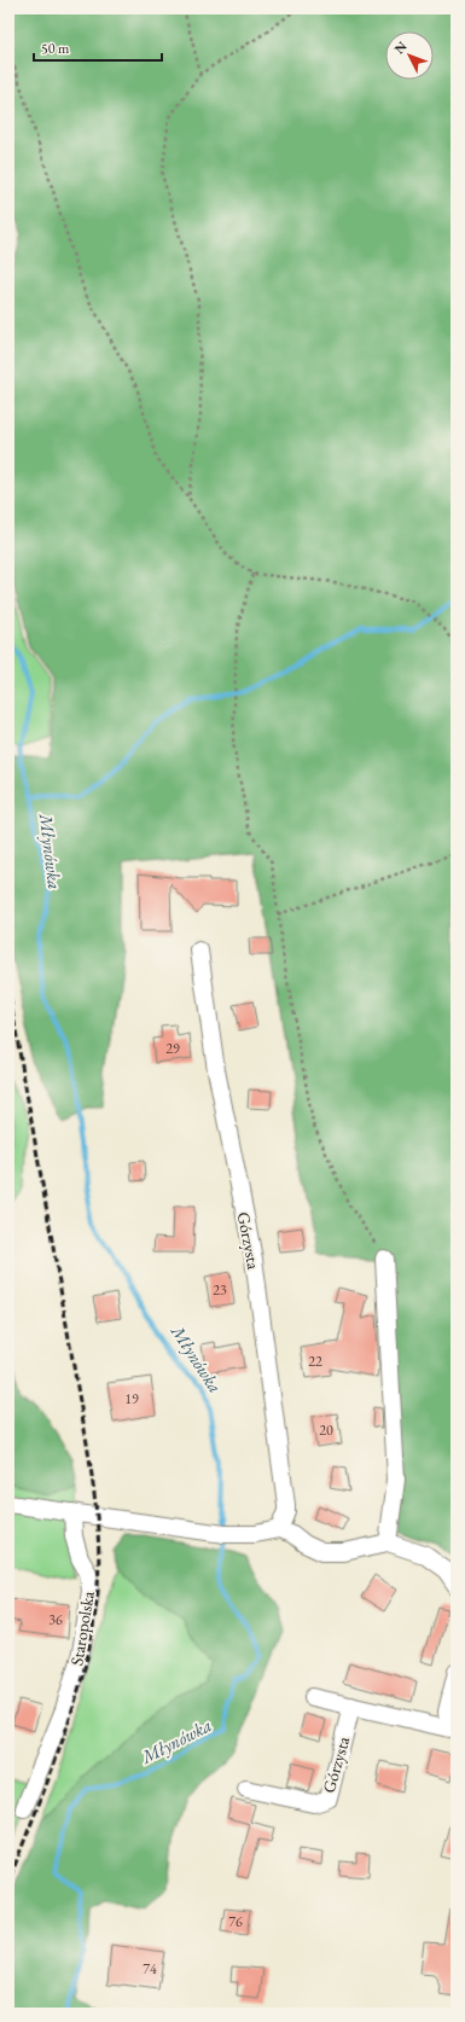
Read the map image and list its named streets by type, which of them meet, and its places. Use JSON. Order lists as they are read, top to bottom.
{
  "streets": {
    "street": ["Górzysta", "Staropolska"]
  },
  "water": ["Młynówka"],
  "house_numbers": [
    "29",
    "23",
    "22",
    "19",
    "20",
    "36",
    "76",
    "74"
  ],
  "scale_bar": "50 m",
  "north": "top left"
}
